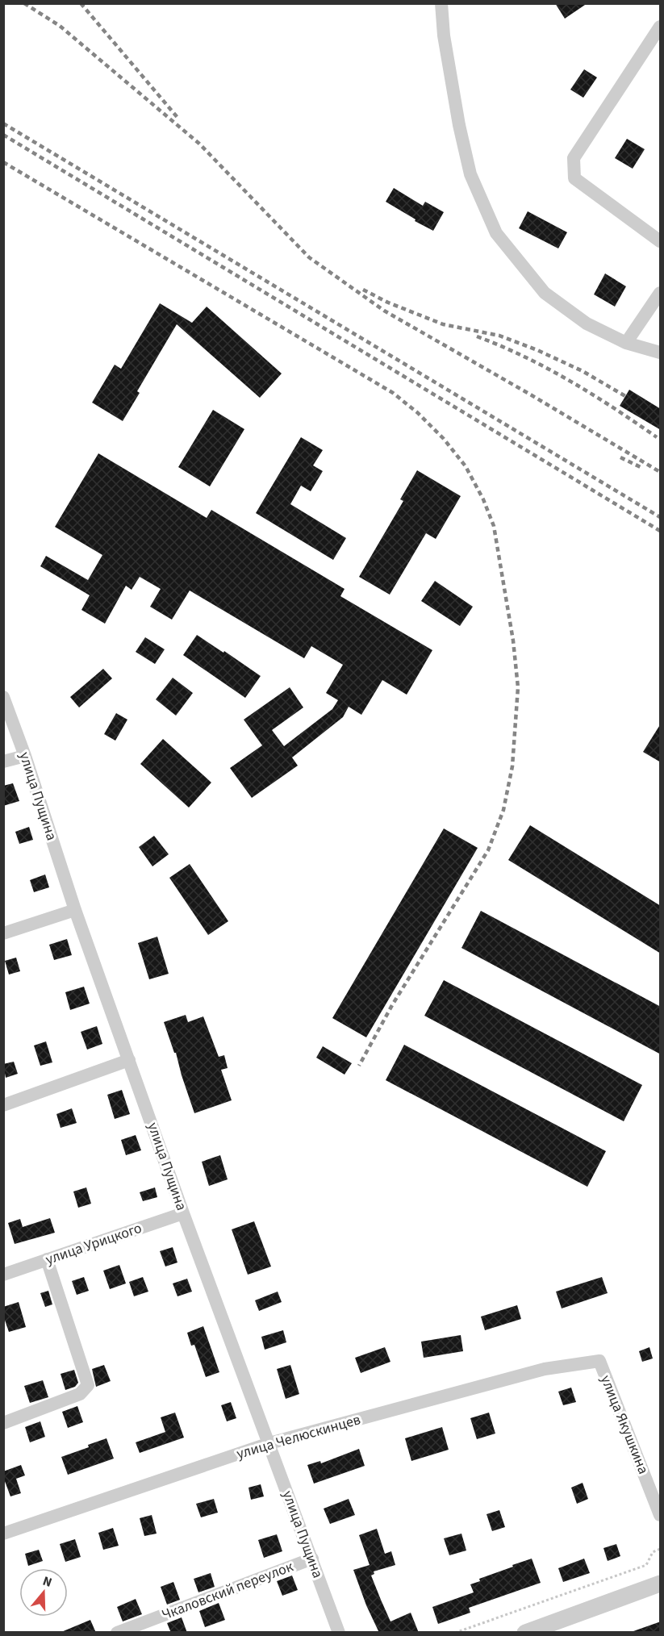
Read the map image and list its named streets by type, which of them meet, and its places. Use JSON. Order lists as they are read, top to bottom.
{
  "streets": {
    "street": [
      "улица Пущина",
      "улица Урицкого",
      "улица Якушкина",
      "улица Челюскинцев",
      "Чкаловский переулок"
    ]
  },
  "crossings": [
    ["улица Пущина", "улица Урицкого"],
    ["улица Пущина", "улица Челюскинцев"],
    ["улица Пущина", "Чкаловский переулок"],
    ["улица Якушкина", "улица Челюскинцев"]
  ],
  "north": "top"
}
